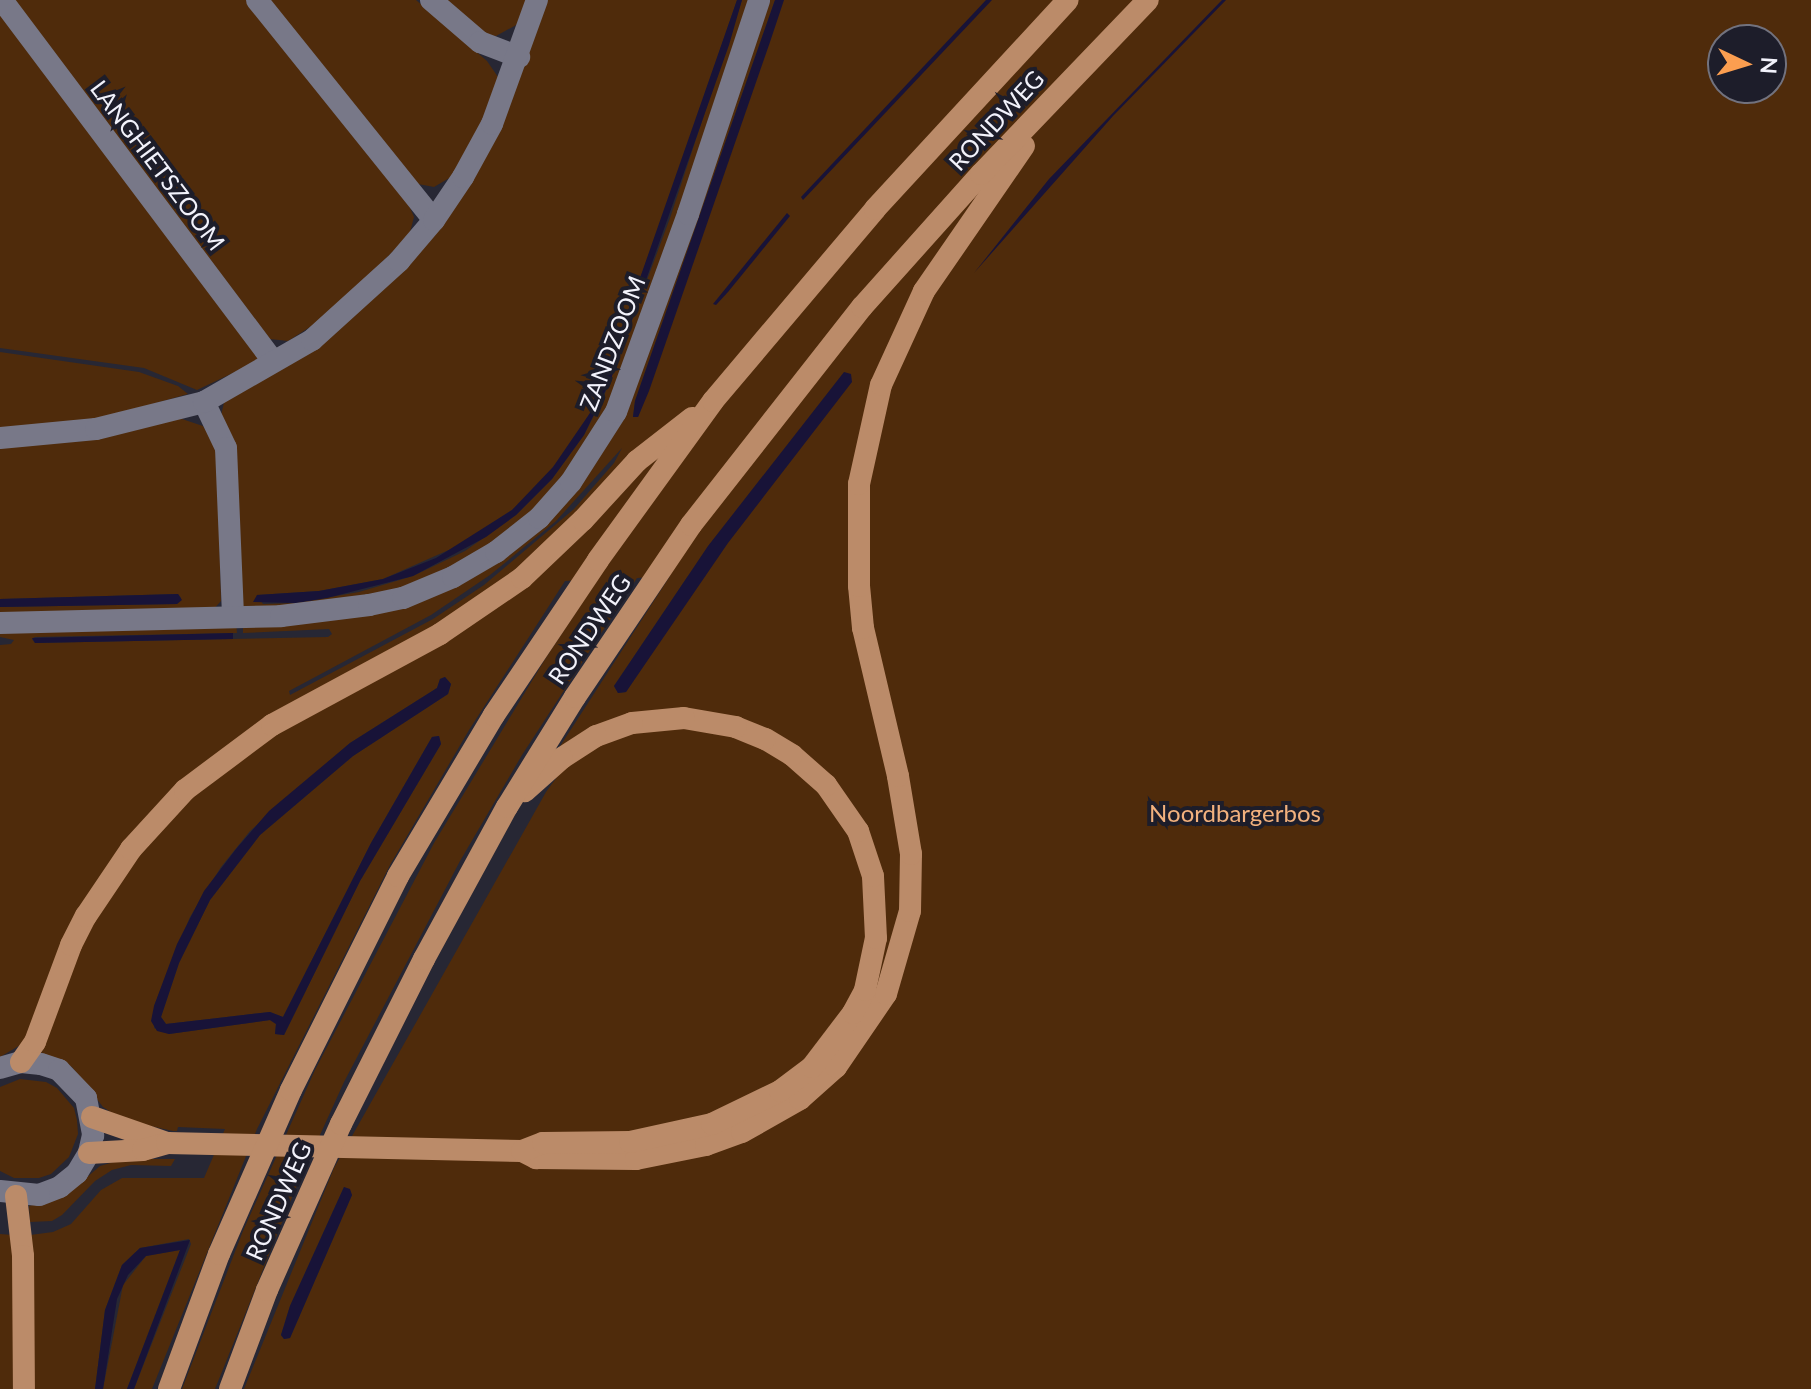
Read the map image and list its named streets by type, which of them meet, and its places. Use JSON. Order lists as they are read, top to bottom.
{
  "streets": {
    "main road": ["RONDWEG"],
    "street": ["LANGHIETSZOOM", "ZANDZOOM"]
  },
  "parks": ["Noordbargerbos"],
  "north": "right"
}
